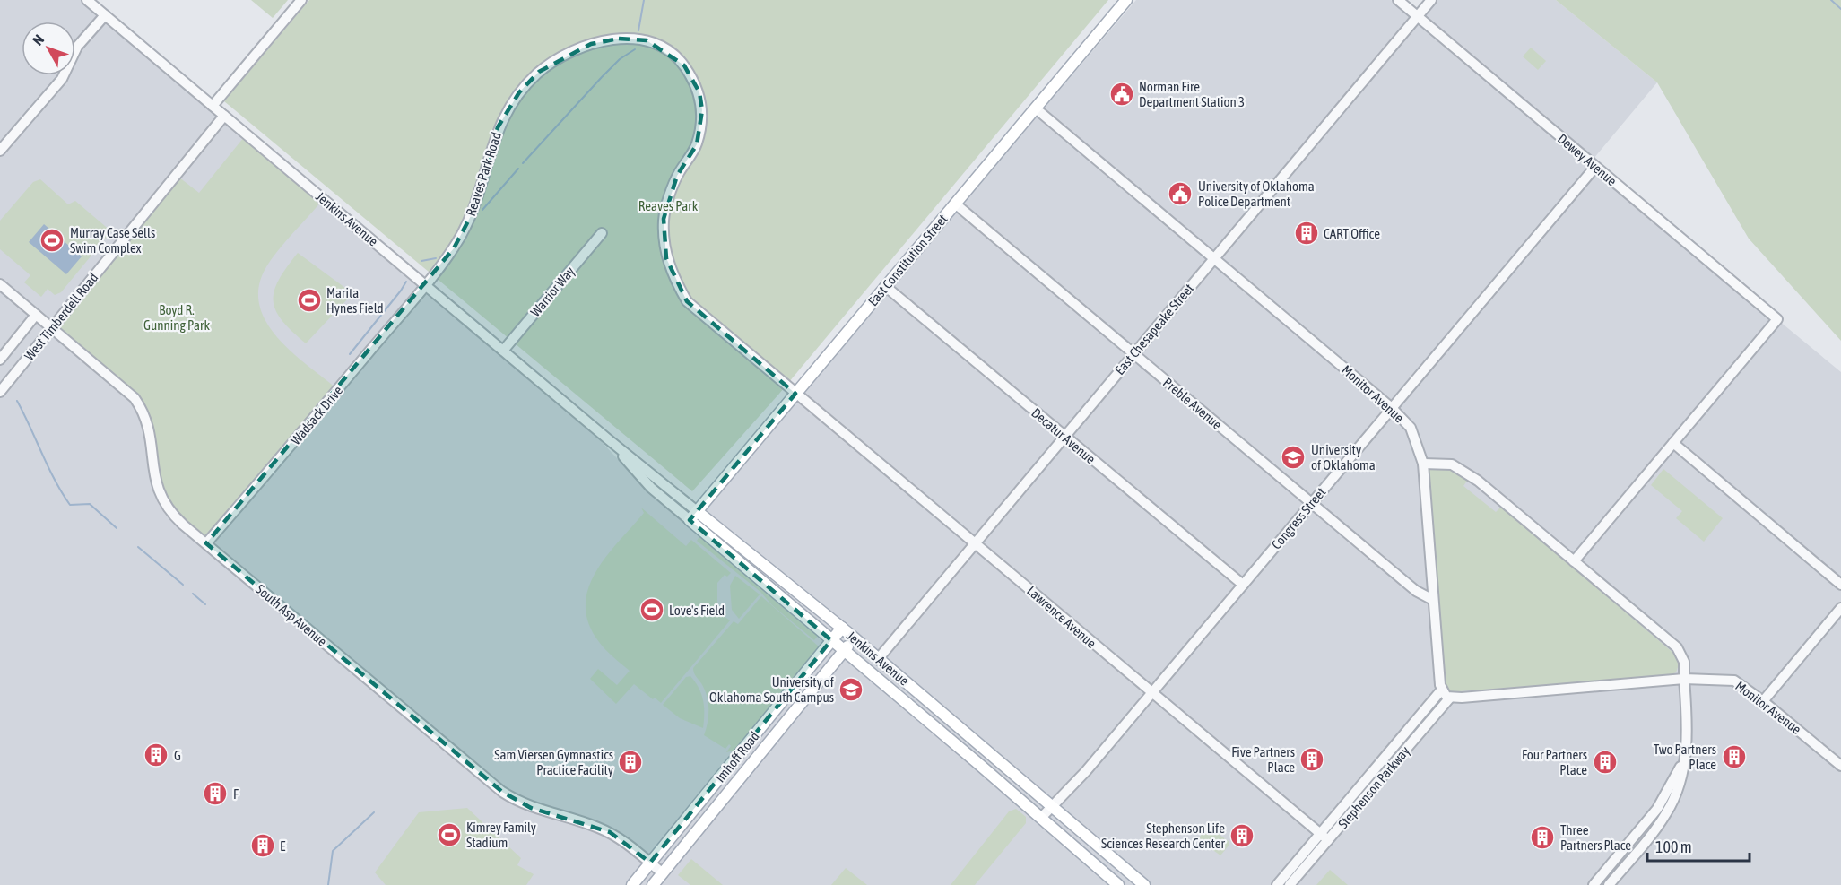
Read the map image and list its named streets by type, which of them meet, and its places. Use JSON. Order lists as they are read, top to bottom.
{
  "streets": {
    "main road": ["Jenkins Avenue", "East Constitution Street", "Imhoff Road"],
    "street": [
      "Dewey Avenue",
      "Reaves Park Road",
      "Warrior Way",
      "West Timberdell Road",
      "East Chesapeake Street",
      "Monitor Avenue",
      "Preble Avenue",
      "Wadsack Drive",
      "Decatur Avenue",
      "Congress Street",
      "South Asp Avenue",
      "Lawrence Avenue",
      "Stephenson Parkway"
    ]
  },
  "crossings": [
    ["Dewey Avenue", "East Chesapeake Street"],
    ["Dewey Avenue", "Congress Street"],
    ["Reaves Park Road", "Jenkins Avenue"],
    ["Reaves Park Road", "East Constitution Street"],
    ["Reaves Park Road", "Wadsack Drive"],
    ["Reaves Park Road", "Lawrence Avenue"],
    ["Jenkins Avenue", "East Constitution Street"],
    ["Jenkins Avenue", "Warrior Way"],
    ["Jenkins Avenue", "West Timberdell Road"],
    ["Jenkins Avenue", "East Chesapeake Street"],
    ["Jenkins Avenue", "Wadsack Drive"],
    ["Jenkins Avenue", "Congress Street"],
    ["Jenkins Avenue", "Imhoff Road"],
    ["East Constitution Street", "Monitor Avenue"],
    ["East Constitution Street", "Preble Avenue"],
    ["East Constitution Street", "Decatur Avenue"],
    ["East Constitution Street", "Lawrence Avenue"],
    ["West Timberdell Road", "South Asp Avenue"],
    ["East Chesapeake Street", "Monitor Avenue"],
    ["East Chesapeake Street", "Preble Avenue"],
    ["East Chesapeake Street", "Decatur Avenue"],
    ["East Chesapeake Street", "Lawrence Avenue"],
    ["Monitor Avenue", "Congress Street"],
    ["Monitor Avenue", "Stephenson Parkway"],
    ["Preble Avenue", "Congress Street"],
    ["Wadsack Drive", "South Asp Avenue"],
    ["Decatur Avenue", "Congress Street"],
    ["Congress Street", "Lawrence Avenue"],
    ["South Asp Avenue", "Imhoff Road"],
    ["Lawrence Avenue", "Stephenson Parkway"]
  ],
  "parks": ["Reaves Park", "Boyd R. Gunning Park"],
  "places": {
    "public building": ["Norman Fire Department Station 3", "University of Oklahoma Police Department"],
    "building": [
      "CART Office",
      "G",
      "Two Partners Place",
      "Five Partners Place",
      "Sam Viersen Gymnastics Practice Facility",
      "Four Partners Place",
      "F",
      "Stephenson Life Sciences Research Center",
      "Three Partners Place",
      "E"
    ],
    "sports": [
      "Murray Case Sells Swim Complex",
      "Marita Hynes Field",
      "Love's Field",
      "Kimrey Family Stadium"
    ],
    "school or university": ["University of Oklahoma", "University of Oklahoma South Campus"]
  },
  "scale_bar": "100 m",
  "north": "top left"
}
